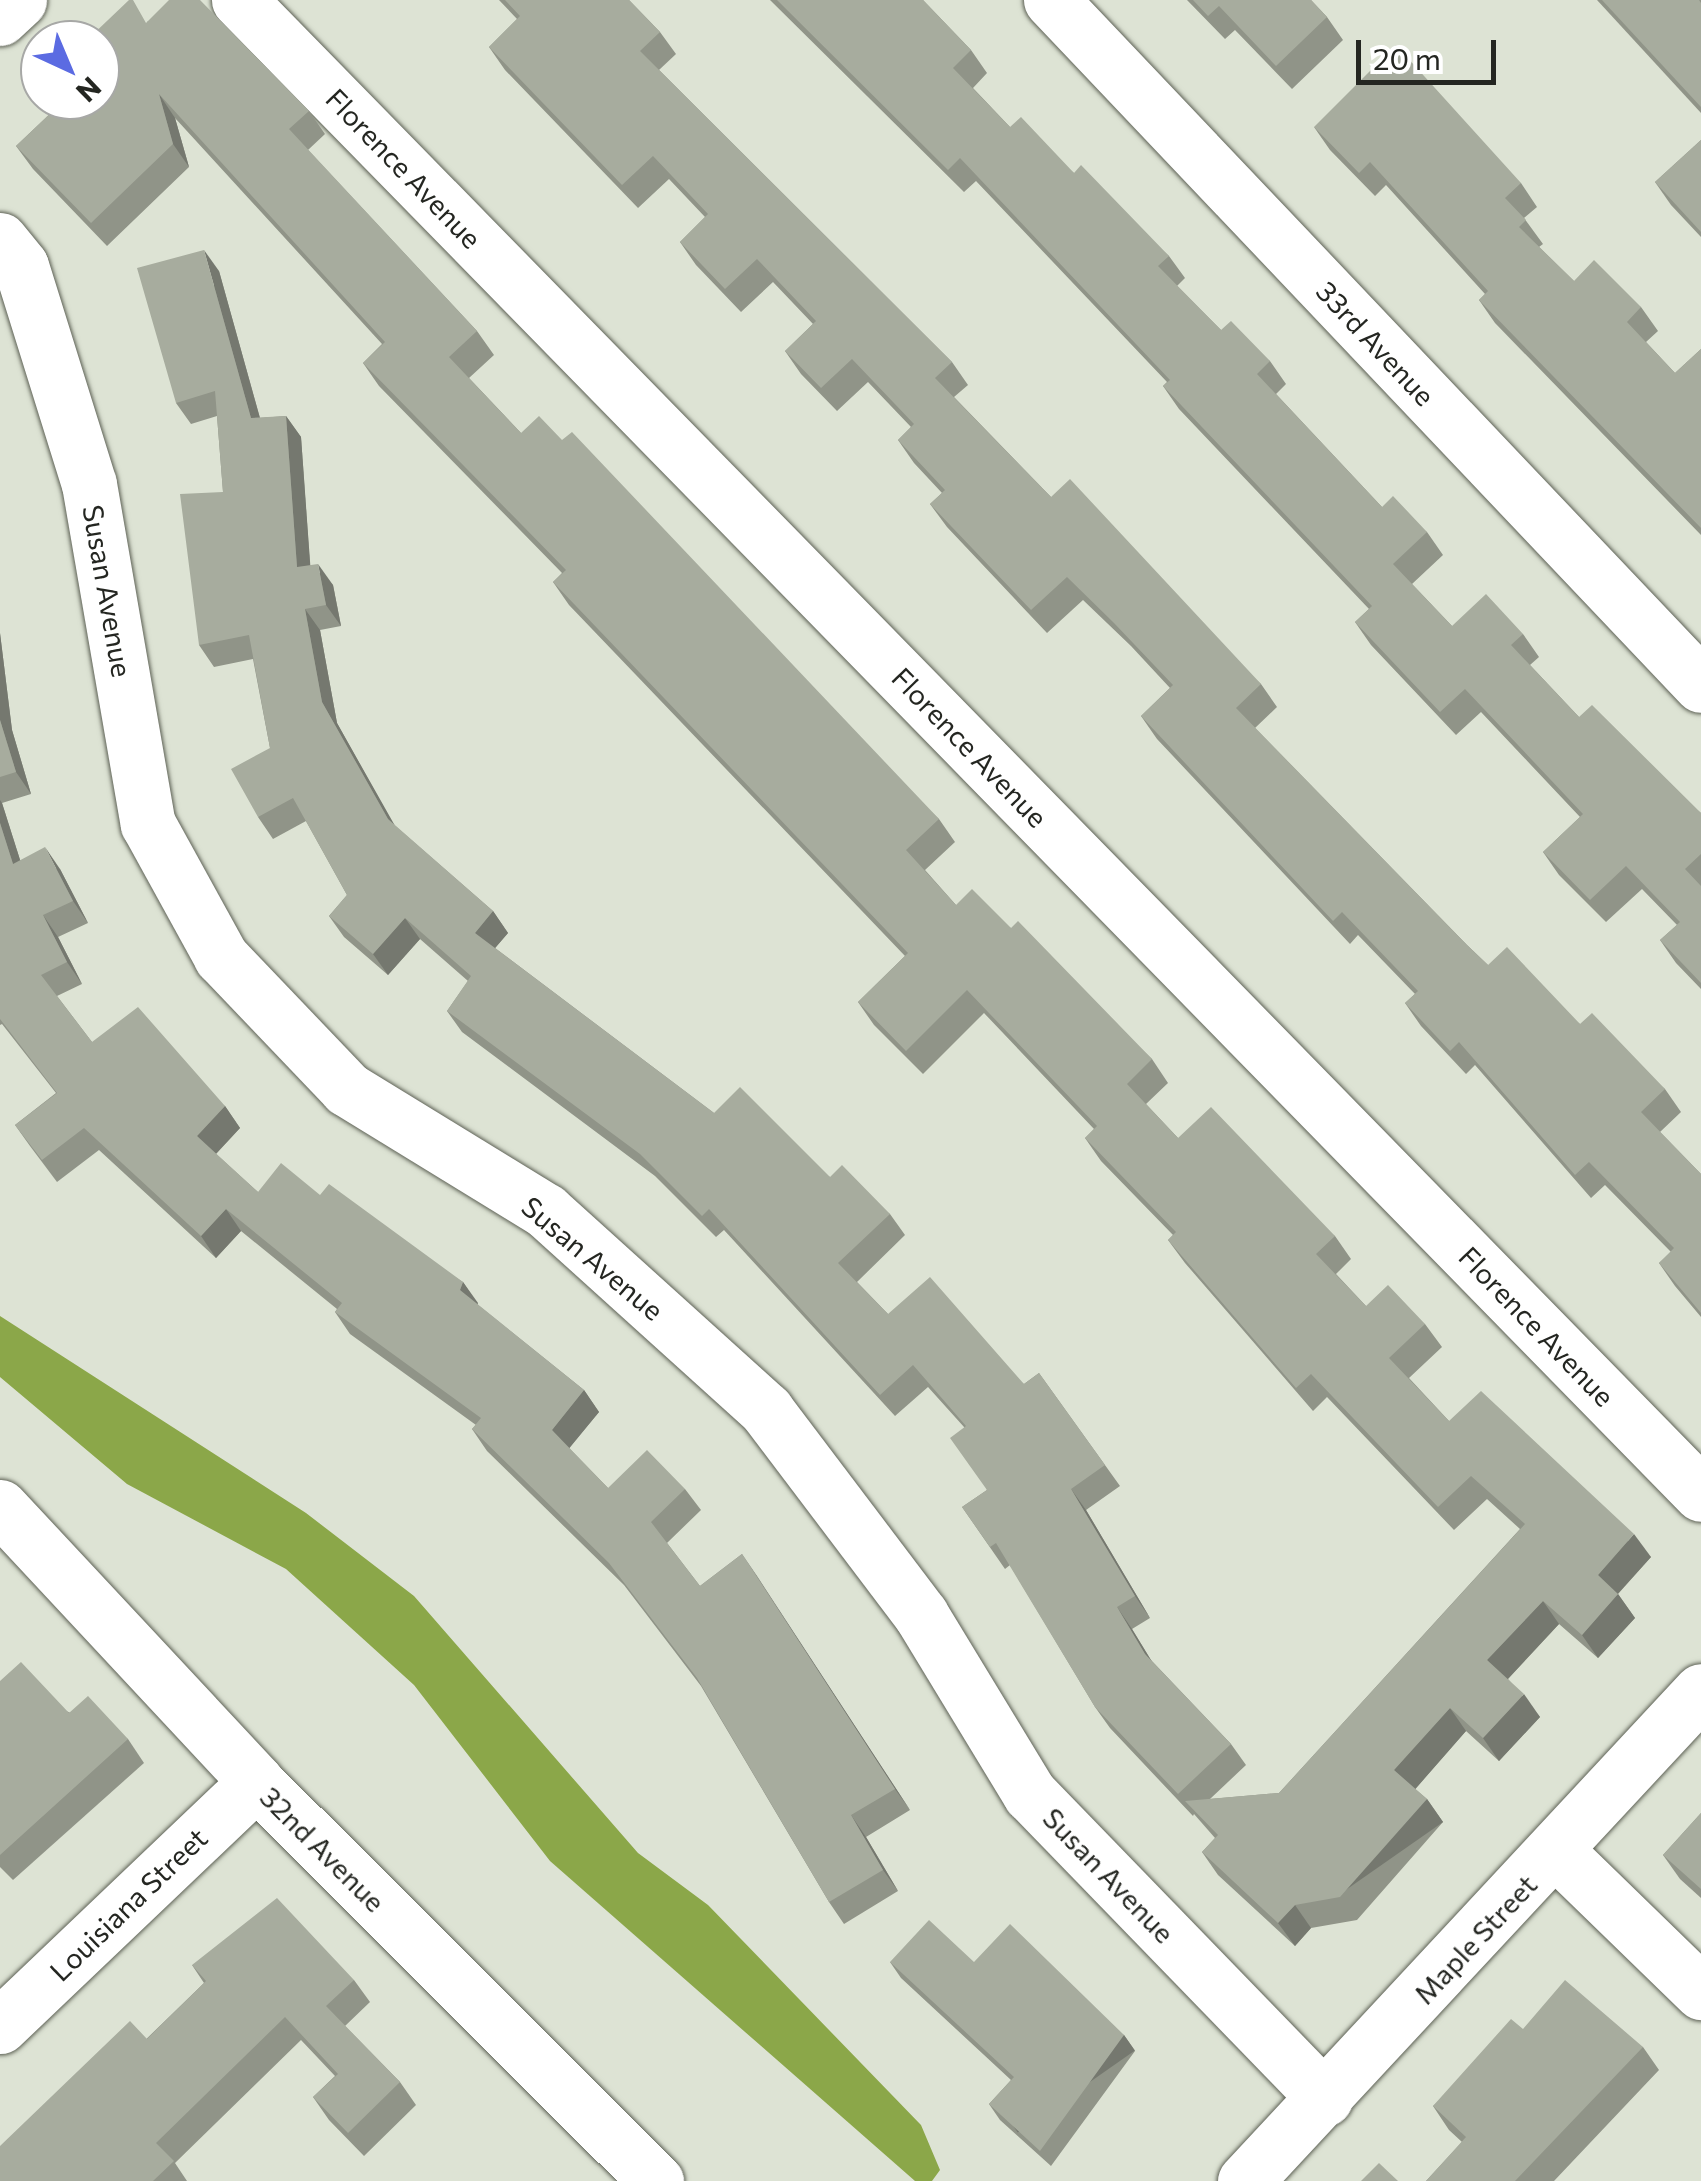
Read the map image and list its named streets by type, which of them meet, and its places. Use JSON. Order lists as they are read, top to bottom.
{
  "streets": {
    "street": [
      "Florence Avenue",
      "33rd Avenue",
      "Susan Avenue",
      "32nd Avenue",
      "Louisiana Street",
      "Maple Street"
    ]
  },
  "crossings": [
    ["Susan Avenue", "Maple Street"],
    ["32nd Avenue", "Louisiana Street"]
  ],
  "scale_bar": "20 m",
  "north": "bottom right"
}
